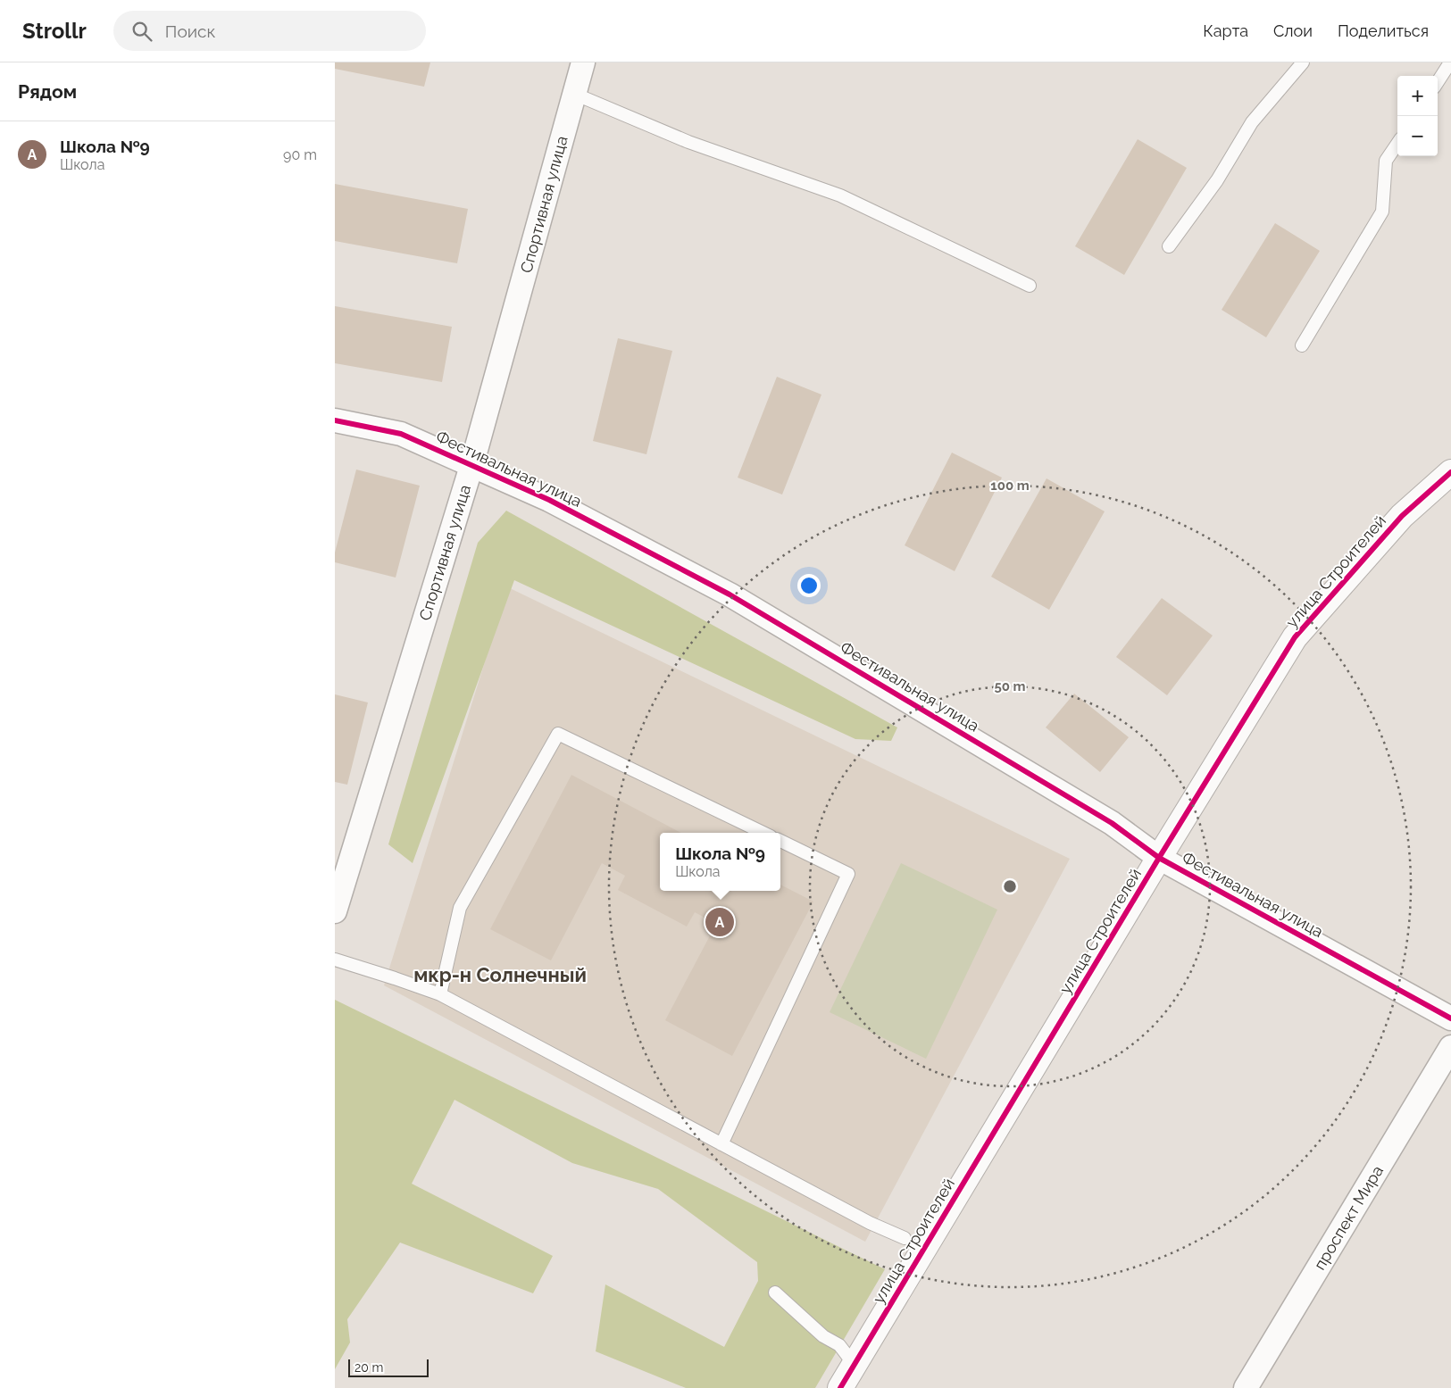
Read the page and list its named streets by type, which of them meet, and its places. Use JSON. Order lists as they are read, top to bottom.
{
  "streets": {
    "street": [
      "Спортивная улица",
      "Фестивальная улица",
      "улица Строителей",
      "проспект Мира"
    ]
  },
  "crossings": [
    ["Спортивная улица", "Фестивальная улица"],
    ["Фестивальная улица", "улица Строителей"]
  ],
  "districts": ["мкр-н Солнечный"],
  "scale_bar": "20 m",
  "page": {
    "header": "Strollr",
    "search": "Поиск",
    "nav": ["Карта", "Слои", "Поделиться"],
    "heading": "Рядом",
    "map_buttons": ["+", "−"],
    "list": [
      {
        "mark": "A",
        "name": "Школа №9",
        "note": "Школа",
        "value": "90 m"
      }
    ],
    "popup": ["Школа №9", "Школа"],
    "pins": "A",
    "scale": "20 m"
  },
  "rings": ["100 m", "50 m"]
}
